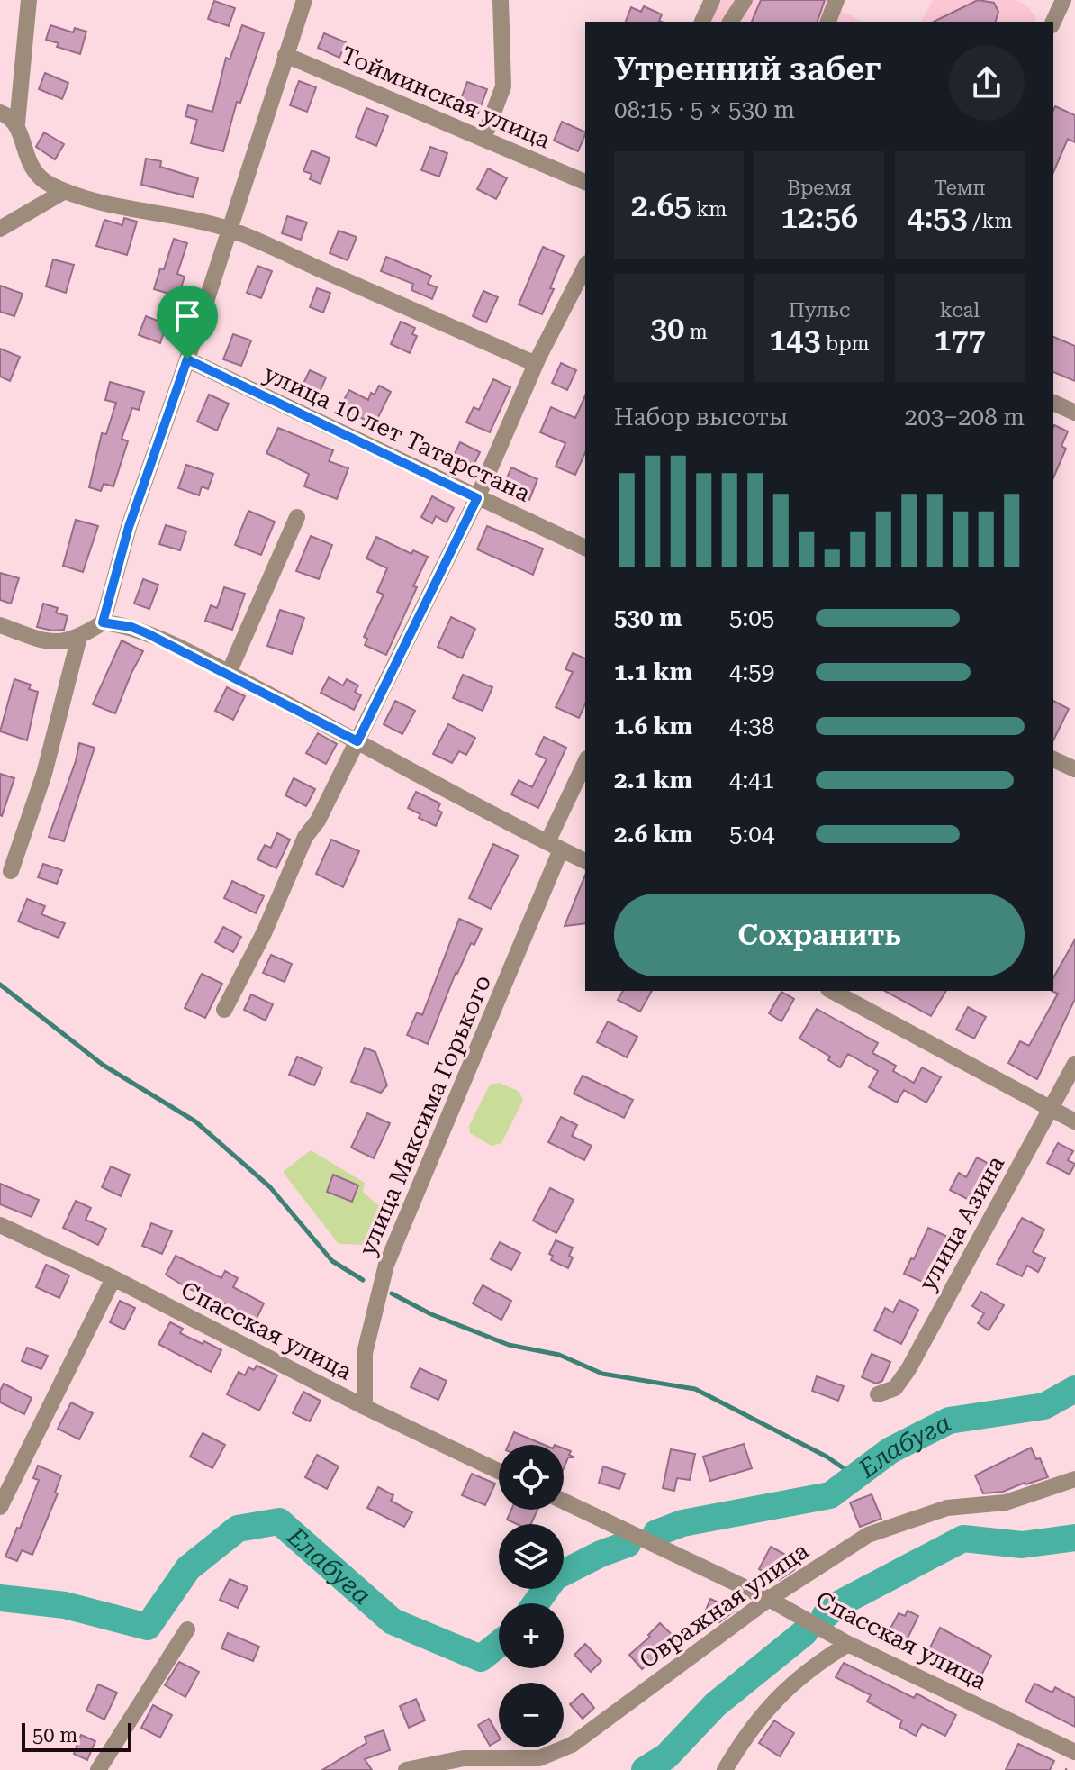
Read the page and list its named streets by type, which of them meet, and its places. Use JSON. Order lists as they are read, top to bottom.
{
  "streets": {
    "street": [
      "Тойминская улица",
      "улица 10 лет Татарстана",
      "улица Максима Горького",
      "улица Азина",
      "Спасская улица",
      "Овражная улица"
    ]
  },
  "crossings": [
    ["улица Максима Горького", "Спасская улица"],
    ["Спасская улица", "Овражная улица"]
  ],
  "water": ["Елабуга"],
  "scale_bar": "50 m",
  "page": {
    "heading": ["Утренний забег", "08:15 · 5 × 530 m"],
    "stats": [
      ["2.65 km"],
      ["Время", "12:56"],
      ["Темп", "4:53 /km"],
      ["30 m"],
      ["Пульс", "143 bpm"],
      ["kcal", "177"]
    ],
    "chart": ["Набор высоты", "203–208 m"],
    "list": [
      {
        "name": "530 m",
        "note": "5:05"
      },
      {
        "name": "1.1 km",
        "note": "4:59"
      },
      {
        "name": "1.6 km",
        "note": "4:38"
      },
      {
        "name": "2.1 km",
        "note": "4:41"
      },
      {
        "name": "2.6 km",
        "note": "5:04"
      }
    ],
    "buttons": "Сохранить",
    "map_buttons": ["+", "−"],
    "scale": "50 m"
  }
}
